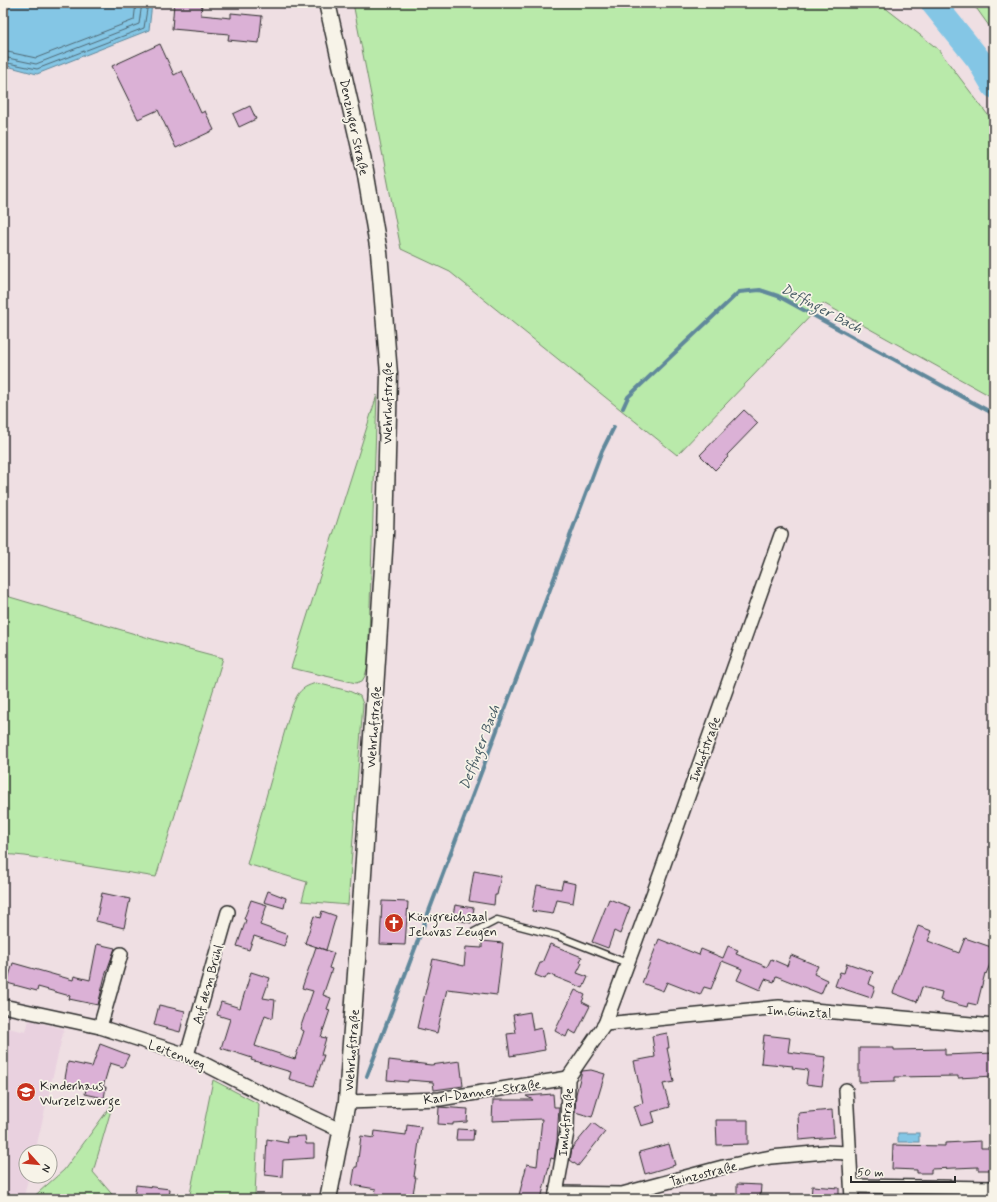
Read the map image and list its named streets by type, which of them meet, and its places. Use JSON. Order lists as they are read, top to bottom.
{
  "streets": {
    "street": [
      "Denzinger Straße",
      "Wehrhofstraße",
      "Imhofstraße",
      "Auf dem Brühl",
      "Im Günztal",
      "Leitenweg",
      "Karl-Danner-Straße",
      "Tainzostraße"
    ]
  },
  "crossings": [
    ["Denzinger Straße", "Wehrhofstraße"],
    ["Wehrhofstraße", "Leitenweg"],
    ["Wehrhofstraße", "Karl-Danner-Straße"],
    ["Imhofstraße", "Im Günztal"],
    ["Imhofstraße", "Karl-Danner-Straße"],
    ["Imhofstraße", "Tainzostraße"],
    ["Auf dem Brühl", "Leitenweg"]
  ],
  "water": ["Deffinger Bach"],
  "places": {
    "church": ["Königreichsaal Jehovas Zeugen"],
    "school or university": ["Kinderhaus Wurzelzwerge"]
  },
  "scale_bar": "50 m",
  "north": "bottom right"
}
